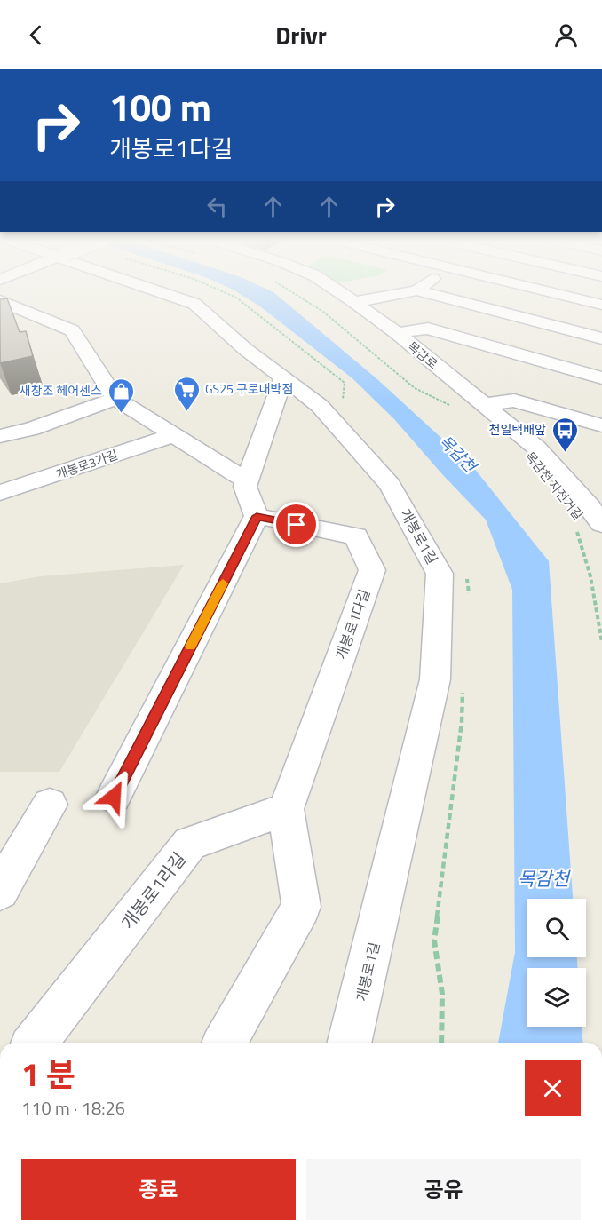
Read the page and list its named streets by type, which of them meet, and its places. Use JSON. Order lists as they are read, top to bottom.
{
  "streets": {
    "street": [
      "목감로",
      "개봉로3가길",
      "개봉로1길",
      "개봉로1다길",
      "개봉로1라길"
    ],
    "path": ["목감천 자전거길"]
  },
  "crossings": [
    ["목감로", "목감천 자전거길"],
    ["개봉로1다길", "개봉로1라길"]
  ],
  "water": ["목감천"],
  "places": {
    "supermarket": ["GS25 구로대박점"],
    "shop": ["새창조 헤어센스"],
    "bus stop": ["천일택배앞"]
  },
  "page": {
    "header": "Drivr",
    "turn": ["100 m", "개봉로1다길"],
    "heading": ["1 분", "110 m · 18:26"],
    "buttons": ["종료", "공유"]
  }
}
